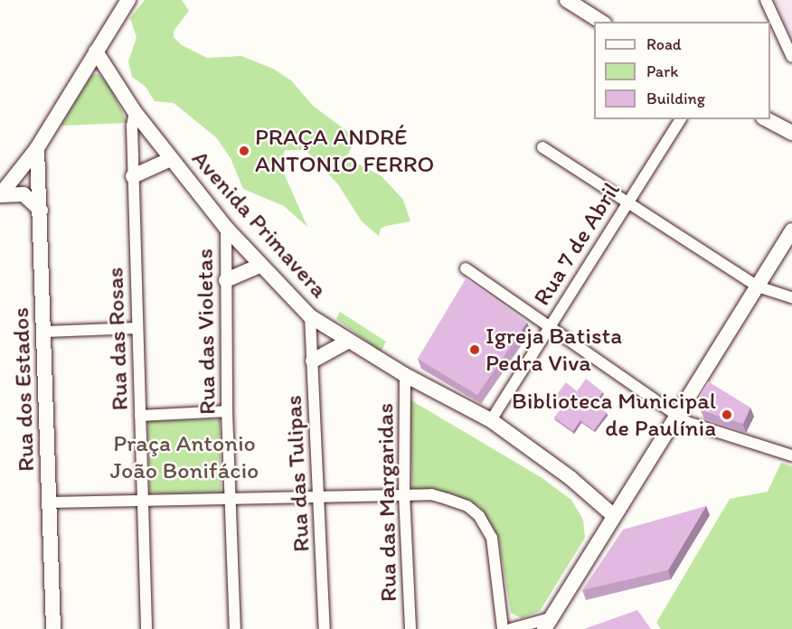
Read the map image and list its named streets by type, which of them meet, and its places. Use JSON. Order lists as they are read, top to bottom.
{
  "streets": {
    "street": [
      "Avenida Primavera",
      "Rua 7 de Abril",
      "Rua das Violetas",
      "Rua das Rosas",
      "Rua dos Estados",
      "Rua das Tulipas",
      "Rua das Margaridas"
    ]
  },
  "crossings": [
    ["Avenida Primavera", "Rua 7 de Abril"],
    ["Avenida Primavera", "Rua das Violetas"],
    ["Avenida Primavera", "Rua das Rosas"],
    ["Avenida Primavera", "Rua das Tulipas"],
    ["Avenida Primavera", "Rua das Margaridas"]
  ],
  "parks": ["Praça Antonio João Bonifácio"],
  "places": ["PRAÇA ANDRÉ ANTONIO FERRO", "Igreja Batista Pedra Viva", "Biblioteca Municipal de Paulínia"],
  "legend": ["Road", "Park", "Building"]
}
